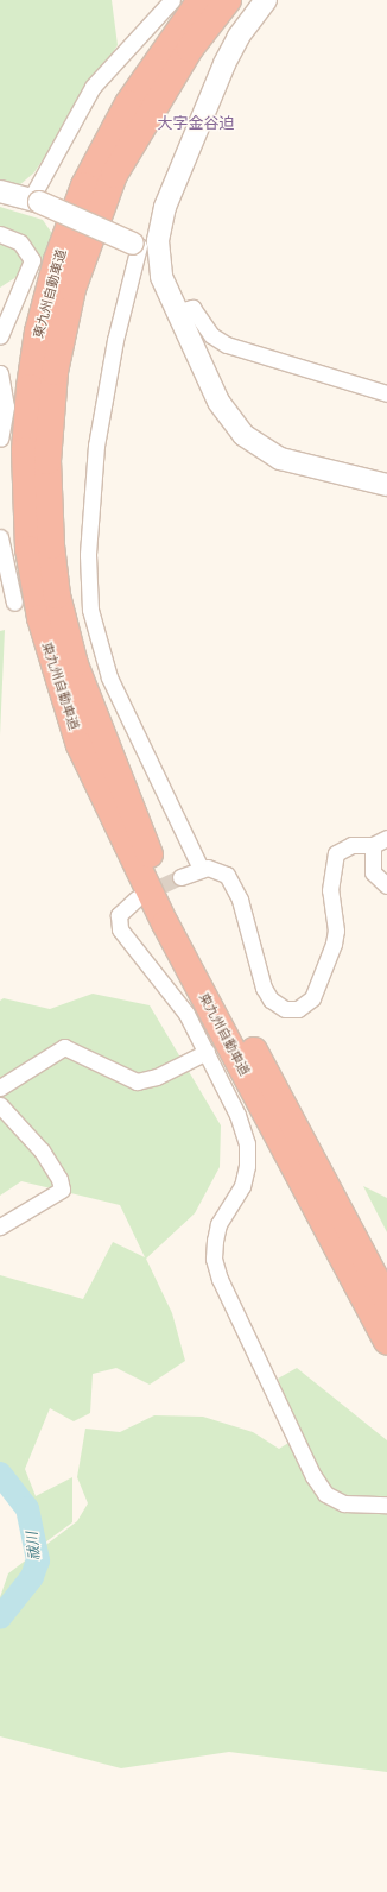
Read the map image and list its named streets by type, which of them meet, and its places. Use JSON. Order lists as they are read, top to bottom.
{
  "streets": {
    "highway": ["東九州自動車道"]
  },
  "districts": ["大字金谷迫"],
  "water": ["祓川"]
}
